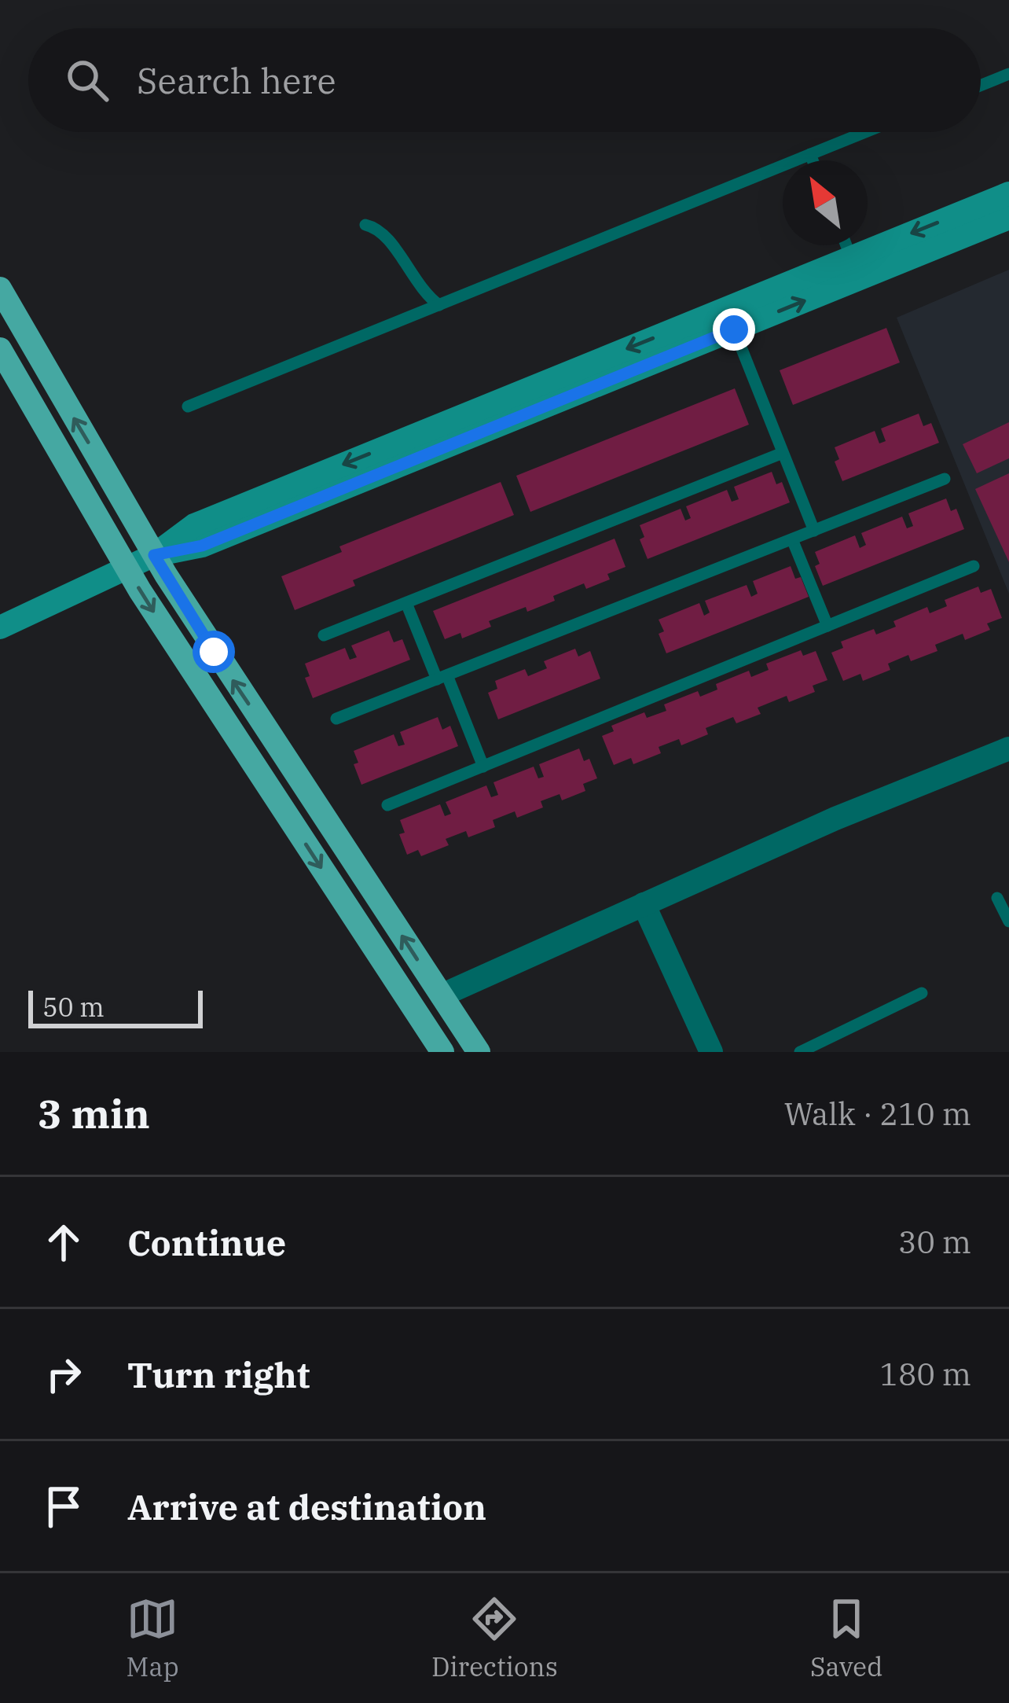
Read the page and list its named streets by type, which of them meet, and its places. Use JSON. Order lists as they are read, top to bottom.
{
  "scale_bar": "50 m",
  "north": "top left",
  "page": {
    "search": "Search here",
    "scale": "50 m",
    "heading": ["3 min", "Walk · 210 m"],
    "list": [
      ["Continue", "30 m"],
      ["Turn right", "180 m"],
      "Arrive at destination"
    ],
    "nav": ["Map", "Directions", "Saved"]
  }
}
